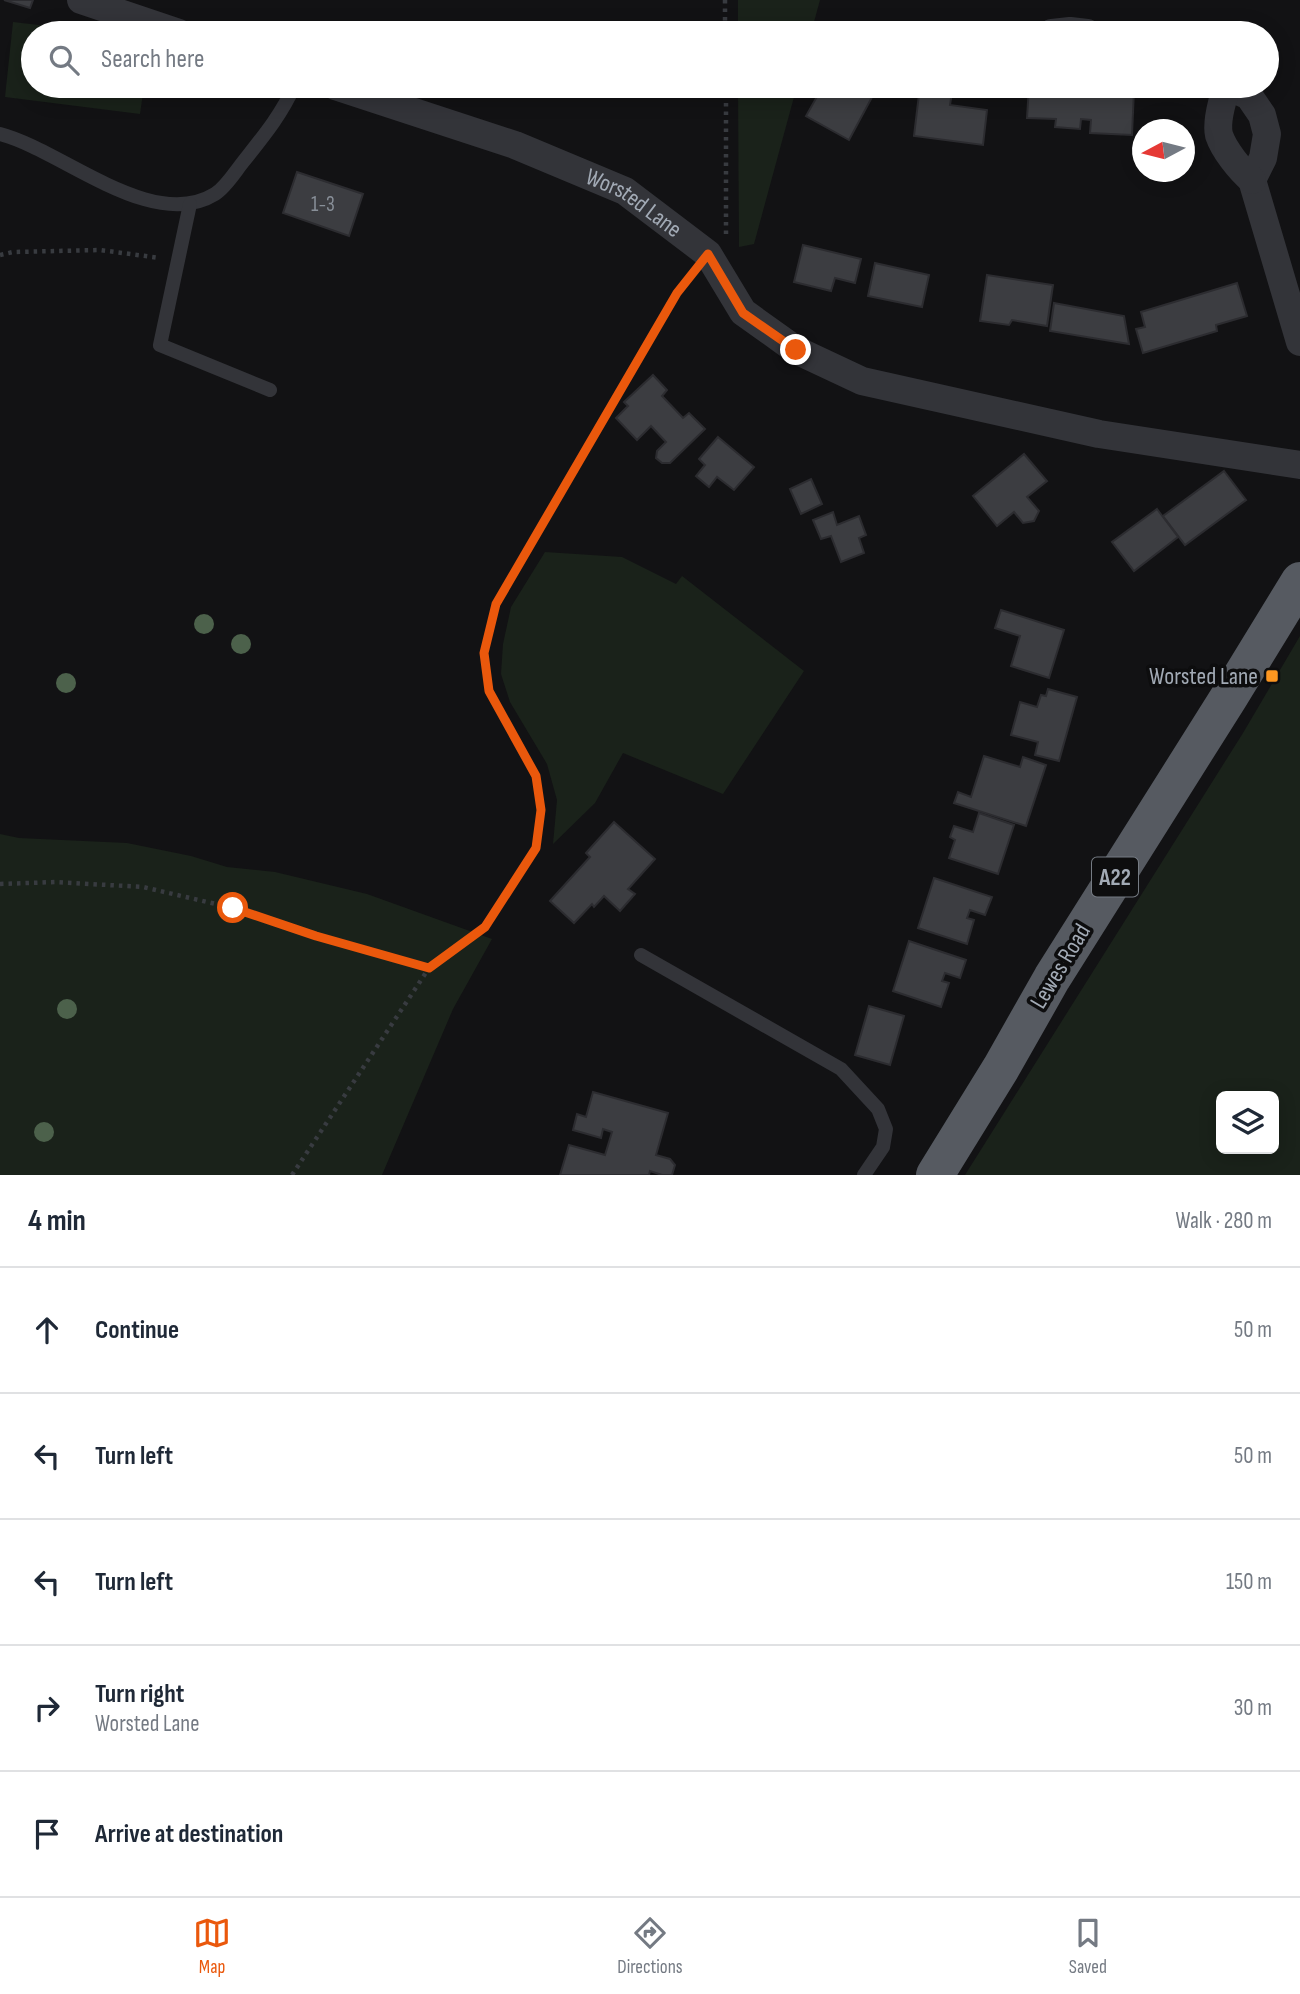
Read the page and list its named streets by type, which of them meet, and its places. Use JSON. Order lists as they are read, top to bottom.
{
  "streets": {
    "highway": ["A22", "Lewes Road"],
    "street": ["Worsted Lane"]
  },
  "places": {
    "transit": ["Worsted Lane"]
  },
  "house_numbers": ["1-3"],
  "north": "left",
  "page": {
    "search": "Search here",
    "heading": ["4 min", "Walk · 280 m"],
    "list": [
      ["Continue", "50 m"],
      ["Turn left", "50 m"],
      ["Turn left", "150 m"],
      ["Turn right", "Worsted Lane", "30 m"],
      "Arrive at destination"
    ],
    "nav": ["Map", "Directions", "Saved"]
  }
}
